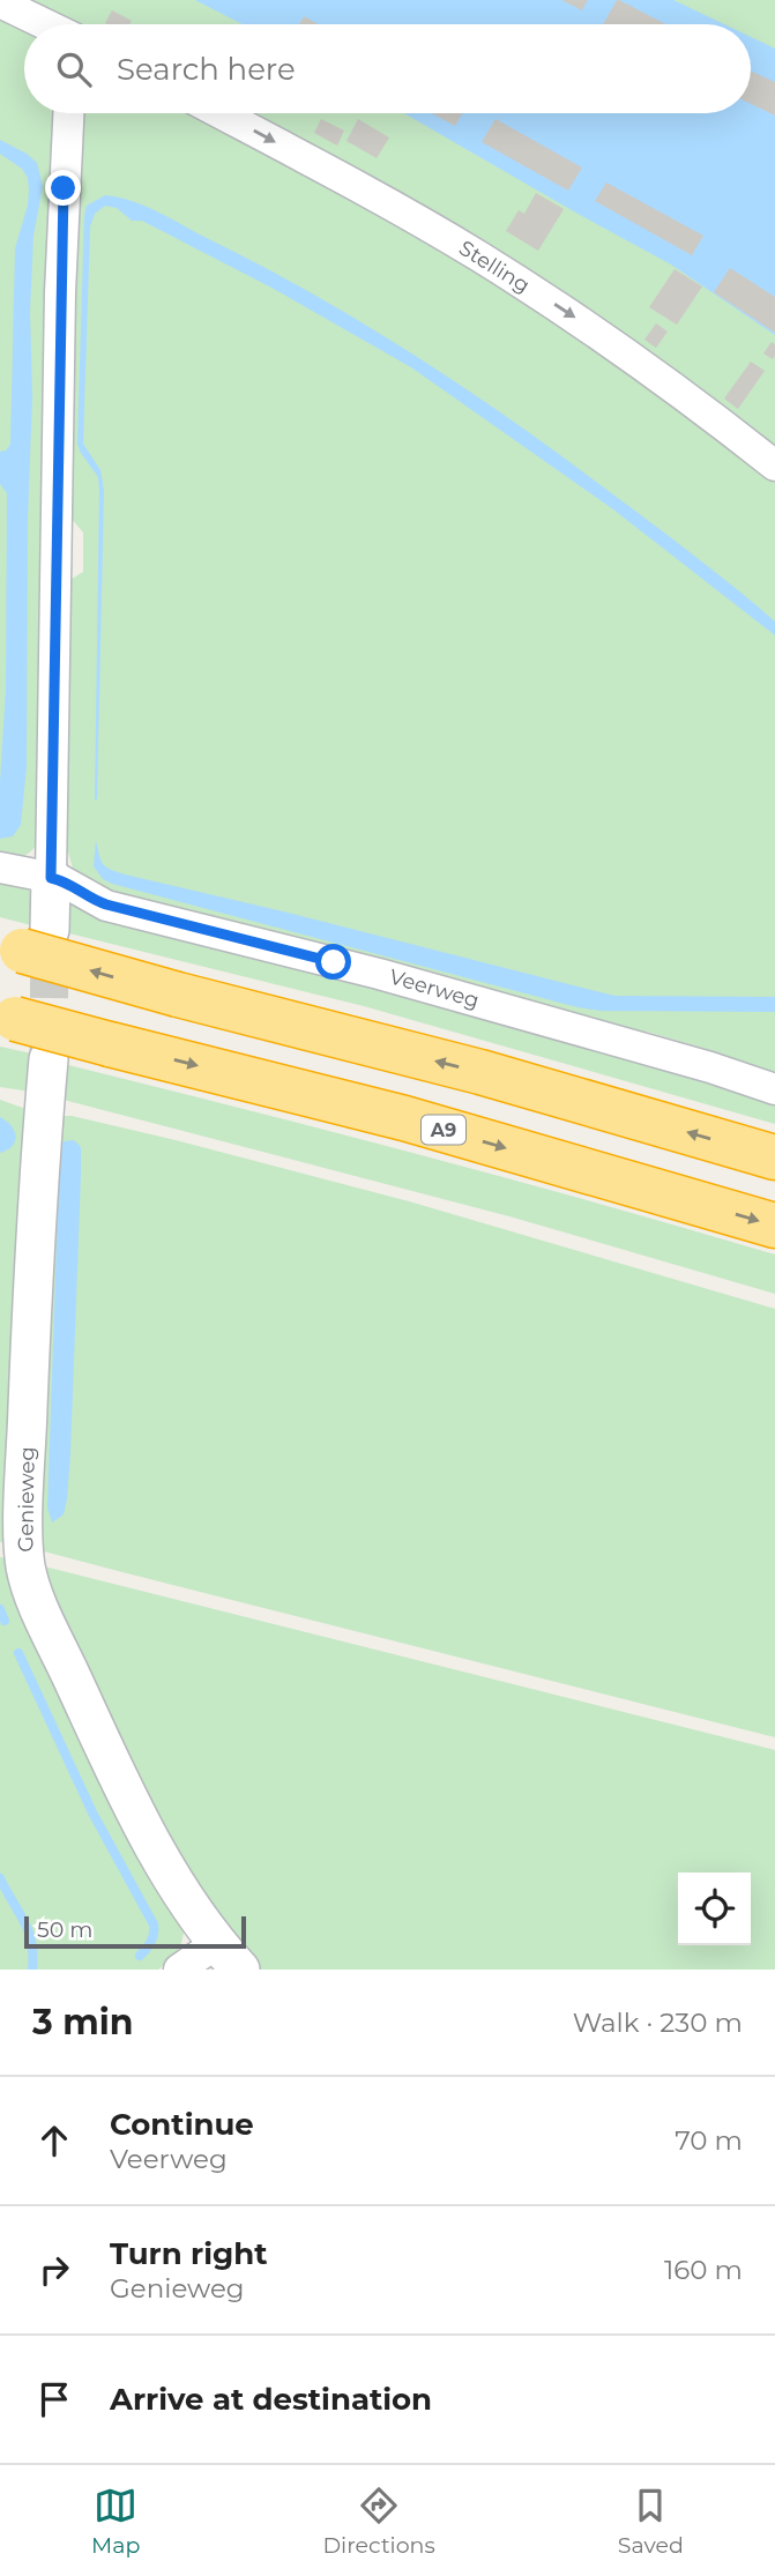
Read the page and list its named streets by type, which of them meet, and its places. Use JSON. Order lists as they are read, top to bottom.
{
  "streets": {
    "highway": ["A9"],
    "street": ["Stelling", "Veerweg", "Genieweg"]
  },
  "one_way": ["Stelling"],
  "scale_bar": "50 m",
  "page": {
    "search": "Search here",
    "scale": "50 m",
    "heading": ["3 min", "Walk · 230 m"],
    "list": [
      ["Continue", "Veerweg", "70 m"],
      ["Turn right", "Genieweg", "160 m"],
      "Arrive at destination"
    ],
    "nav": ["Map", "Directions", "Saved"]
  }
}
